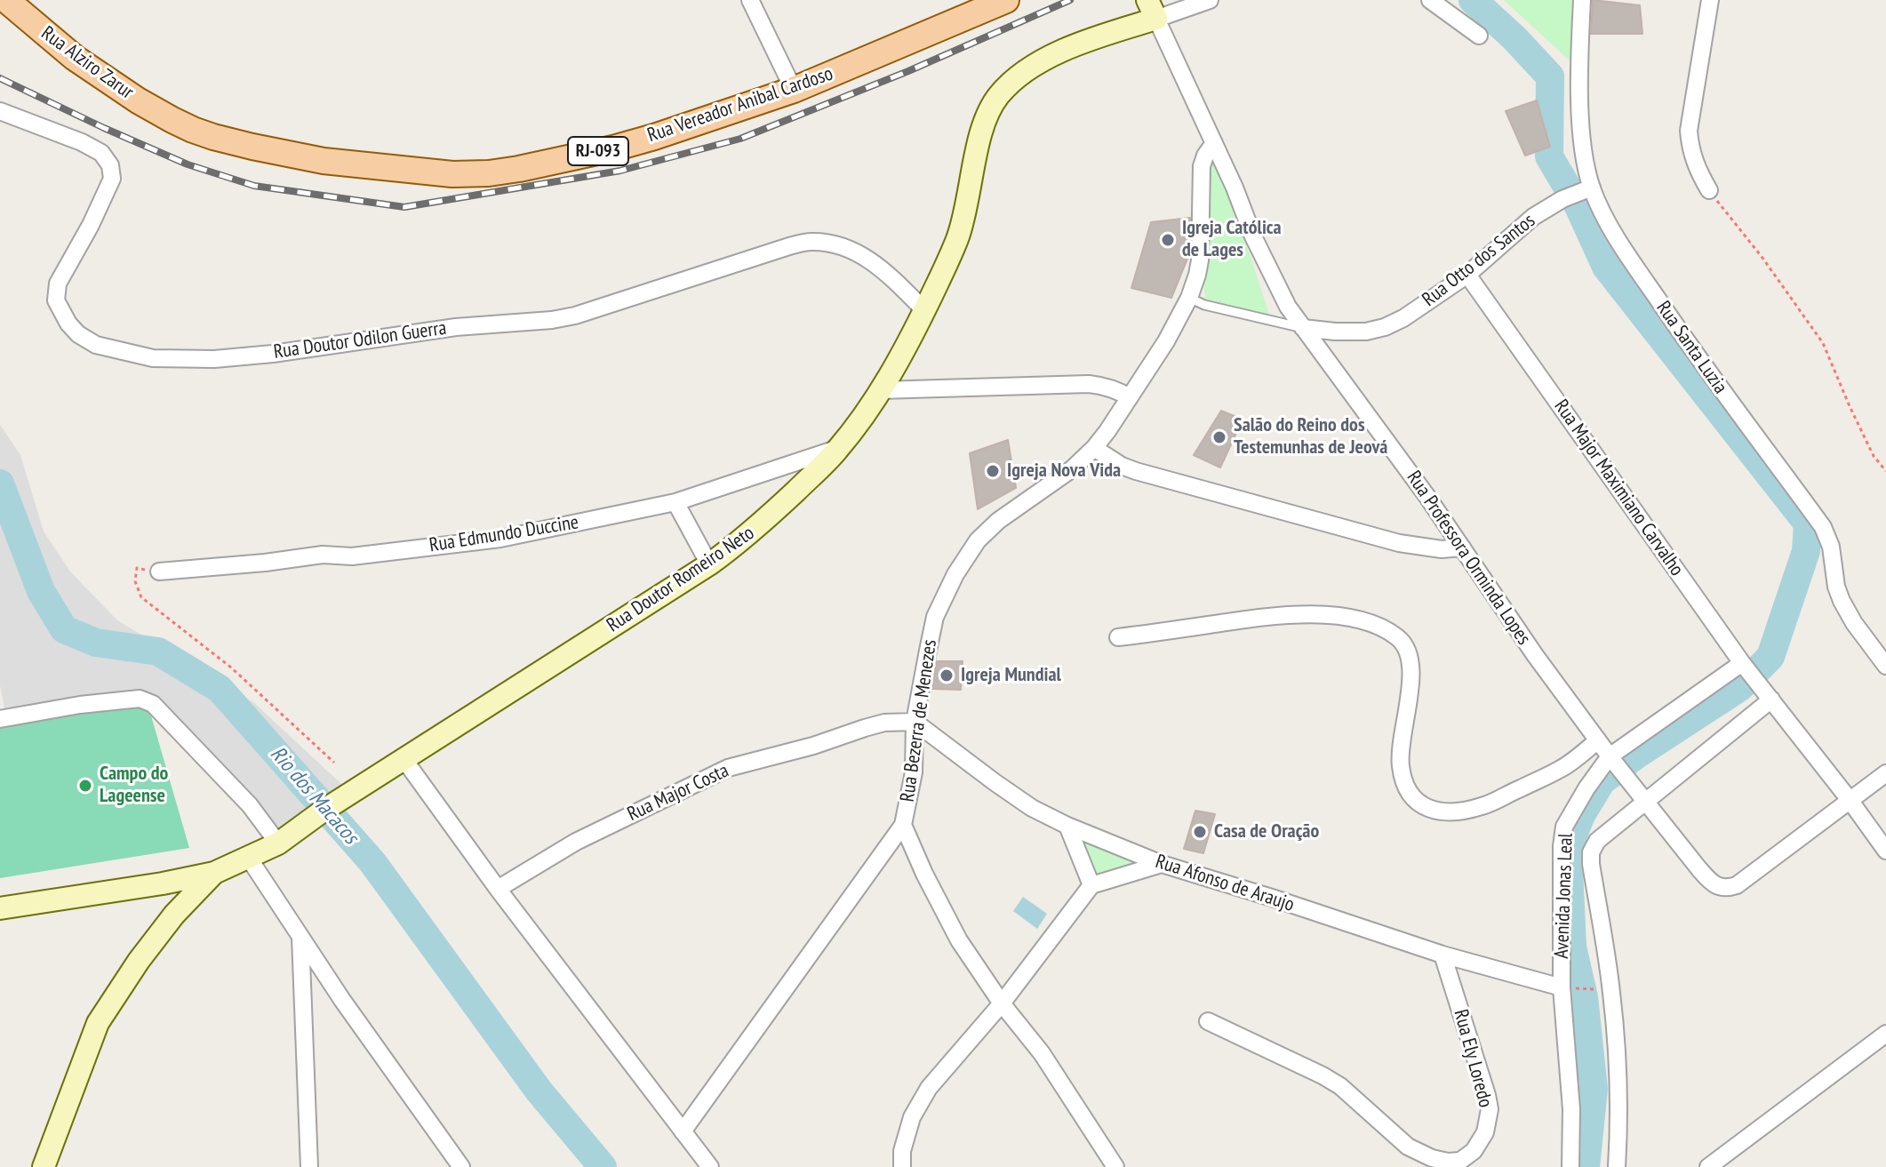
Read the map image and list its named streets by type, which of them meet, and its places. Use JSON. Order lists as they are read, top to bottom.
{
  "streets": {
    "main road": ["Rua Alziro Zarur", "Rua Vereador Anibal Cardoso", "RJ-093"],
    "street": [
      "Rua Otto dos Santos",
      "Rua Doutor Odilon Guerra",
      "Rua Santa Luzia",
      "Rua Major Maximiano Carvalho",
      "Rua Edmundo Duccine",
      "Rua Professora Orminda Lopes",
      "Rua Doutor Romeiro Neto",
      "Rua Bezerra de Menezes",
      "Rua Major Costa",
      "Rua Afonso de Araujo",
      "Avenida Jonas Leal",
      "Rua Ely Loredo"
    ]
  },
  "crossings": [
    ["Rua Alziro Zarur", "Rua Vereador Anibal Cardoso"],
    ["Rua Otto dos Santos", "Rua Santa Luzia"],
    ["Rua Otto dos Santos", "Rua Major Maximiano Carvalho"],
    ["Rua Otto dos Santos", "Rua Professora Orminda Lopes"],
    ["Rua Otto dos Santos", "Rua Bezerra de Menezes"],
    ["Rua Doutor Odilon Guerra", "Rua Doutor Romeiro Neto"],
    ["Rua Major Maximiano Carvalho", "Rua Professora Orminda Lopes"],
    ["Rua Major Maximiano Carvalho", "Avenida Jonas Leal"],
    ["Rua Edmundo Duccine", "Rua Doutor Romeiro Neto"],
    ["Rua Professora Orminda Lopes", "Rua Doutor Romeiro Neto"],
    ["Rua Professora Orminda Lopes", "Rua Bezerra de Menezes"],
    ["Rua Professora Orminda Lopes", "Avenida Jonas Leal"],
    ["Rua Bezerra de Menezes", "Rua Major Costa"],
    ["Rua Bezerra de Menezes", "Rua Afonso de Araujo"],
    ["Rua Major Costa", "Rua Afonso de Araujo"],
    ["Rua Afonso de Araujo", "Avenida Jonas Leal"],
    ["Rua Afonso de Araujo", "Rua Ely Loredo"]
  ],
  "water": ["Rio dos Macacos"],
  "places": [
    "Igreja Católica de Lages",
    "Salão do Reino dos Testemunhas de Jeová",
    "Igreja Nova Vida",
    "Igreja Mundial",
    "Campo do Lageense",
    "Casa de Oração"
  ]
}
